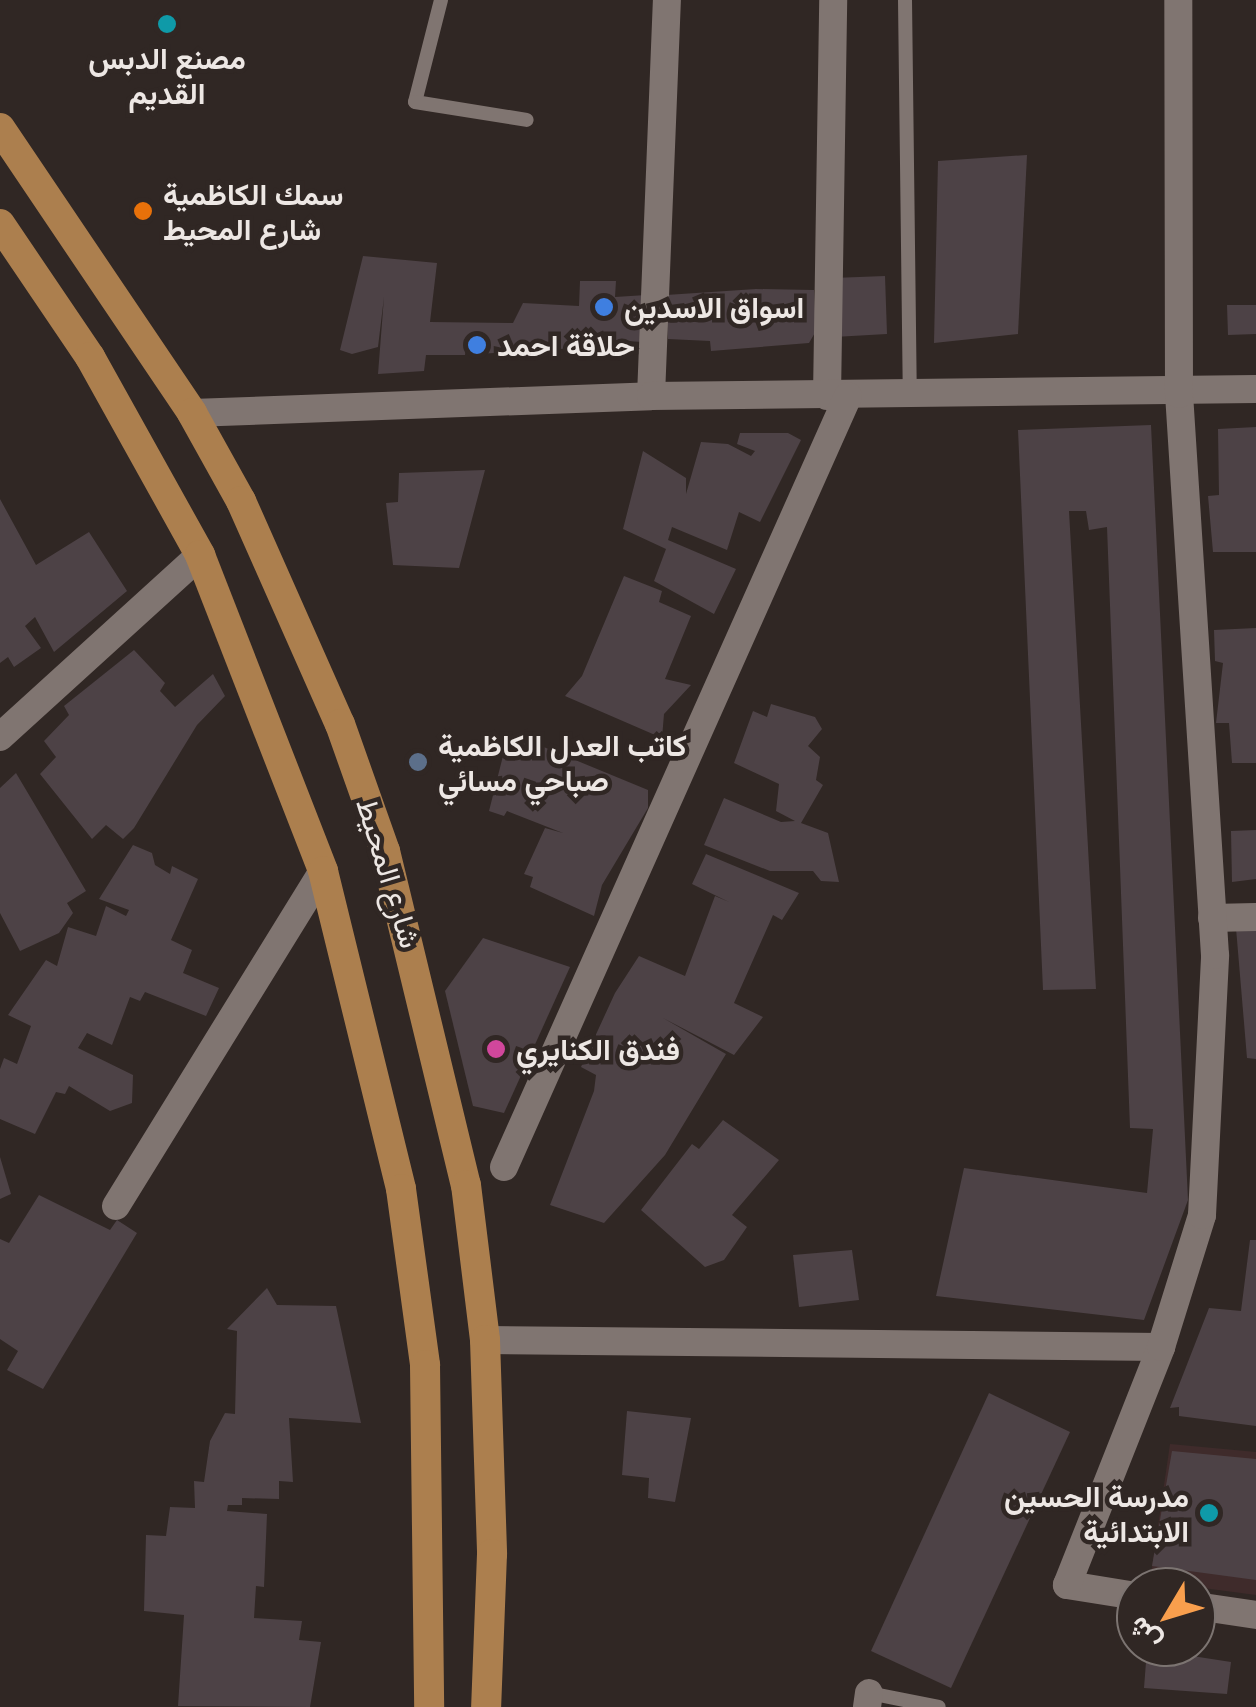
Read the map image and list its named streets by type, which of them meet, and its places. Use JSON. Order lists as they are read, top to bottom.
{
  "streets": {
    "main road": ["شارع المحيط"]
  },
  "places": [
    "مصنع الدبس القديم",
    "سمك الكاظمية شارع المحيط",
    "اسواق الاسدين",
    "حلاقة احمد",
    "كاتب العدل الكاظمية صباحي مسائي",
    "فندق الكنايري",
    "مدرسة الحسين الابتدائية"
  ],
  "north": "bottom left"
}
